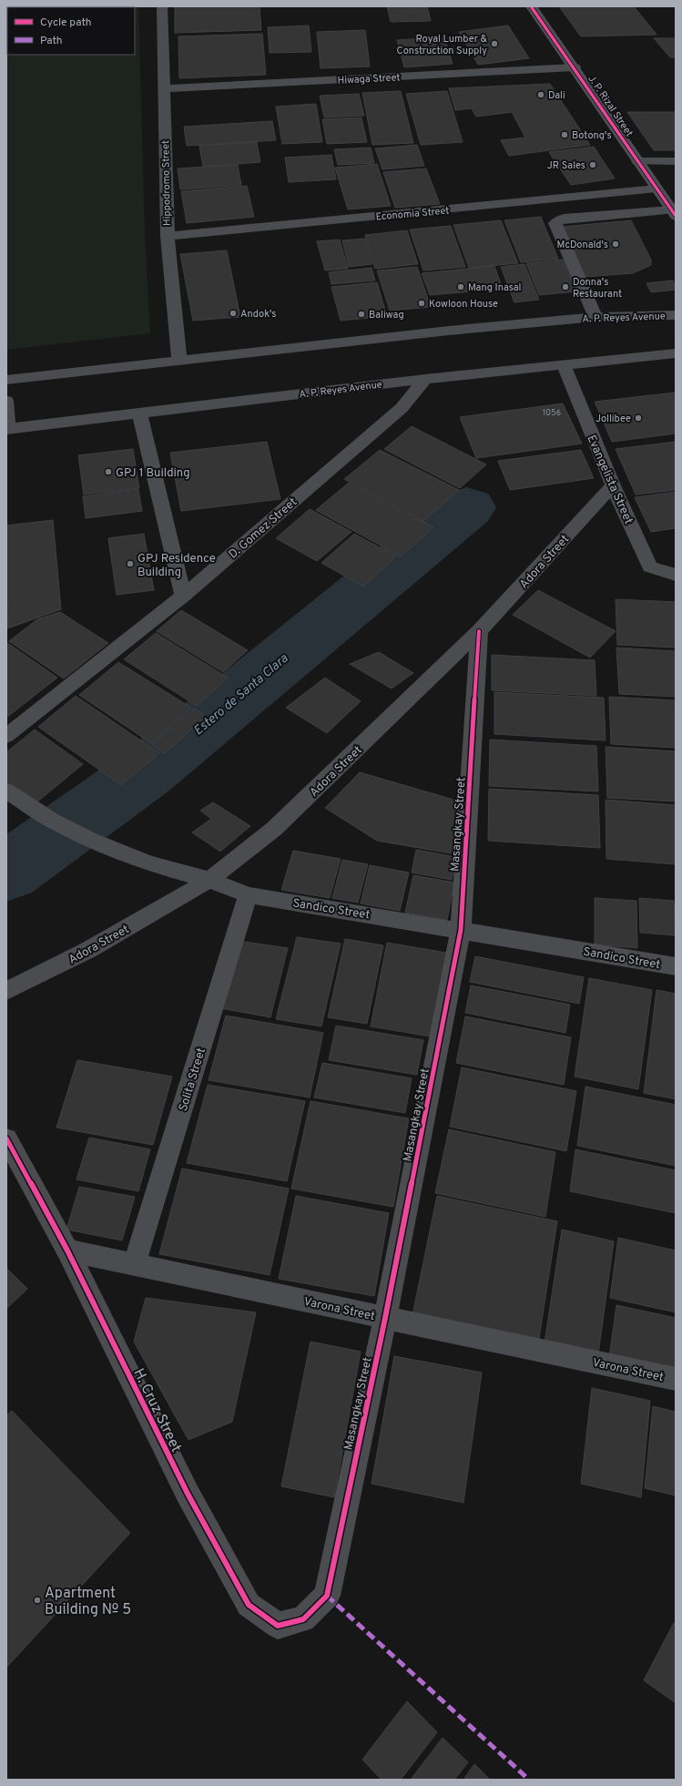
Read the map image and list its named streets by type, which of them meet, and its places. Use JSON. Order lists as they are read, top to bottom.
{
  "streets": {
    "main road": ["J. P. Rizal Street"],
    "street": [
      "Hiwaga Street",
      "Hippodromo Street",
      "Economia Street",
      "A. P. Reyes Avenue",
      "Evangelista Street",
      "D. Gomez Street",
      "Adora Street",
      "Masangkay Street",
      "Sandico Street",
      "Solita Street",
      "Varona Street",
      "H. Cruz Street"
    ]
  },
  "crossings": [
    ["Hiwaga Street", "J. P. Rizal Street"],
    ["Hiwaga Street", "Hippodromo Street"],
    ["J. P. Rizal Street", "Economia Street"],
    ["Hippodromo Street", "Economia Street"],
    ["Hippodromo Street", "A. P. Reyes Avenue"],
    ["A. P. Reyes Avenue", "Evangelista Street"],
    ["A. P. Reyes Avenue", "D. Gomez Street"],
    ["Evangelista Street", "Adora Street"],
    ["Adora Street", "Masangkay Street"],
    ["Adora Street", "Sandico Street"],
    ["Masangkay Street", "Sandico Street"],
    ["Masangkay Street", "Varona Street"],
    ["Masangkay Street", "H. Cruz Street"],
    ["Sandico Street", "Solita Street"],
    ["Solita Street", "Varona Street"],
    ["Varona Street", "H. Cruz Street"]
  ],
  "water": ["Estero de Santa Clara"],
  "places": [
    "Royal Lumber & Construction Supply",
    "Dali",
    "Botong's",
    "JR Sales",
    "McDonald's",
    "Mang Inasal",
    "Donna's Restaurant",
    "Kowloon House",
    "Andok's",
    "Baliwag",
    "Jollibee",
    "GPJ 1 Building",
    "GPJ Residence Building",
    "Apartment Building № 5"
  ],
  "house_numbers": ["1056"],
  "legend": ["Cycle path", "Path"]
}
